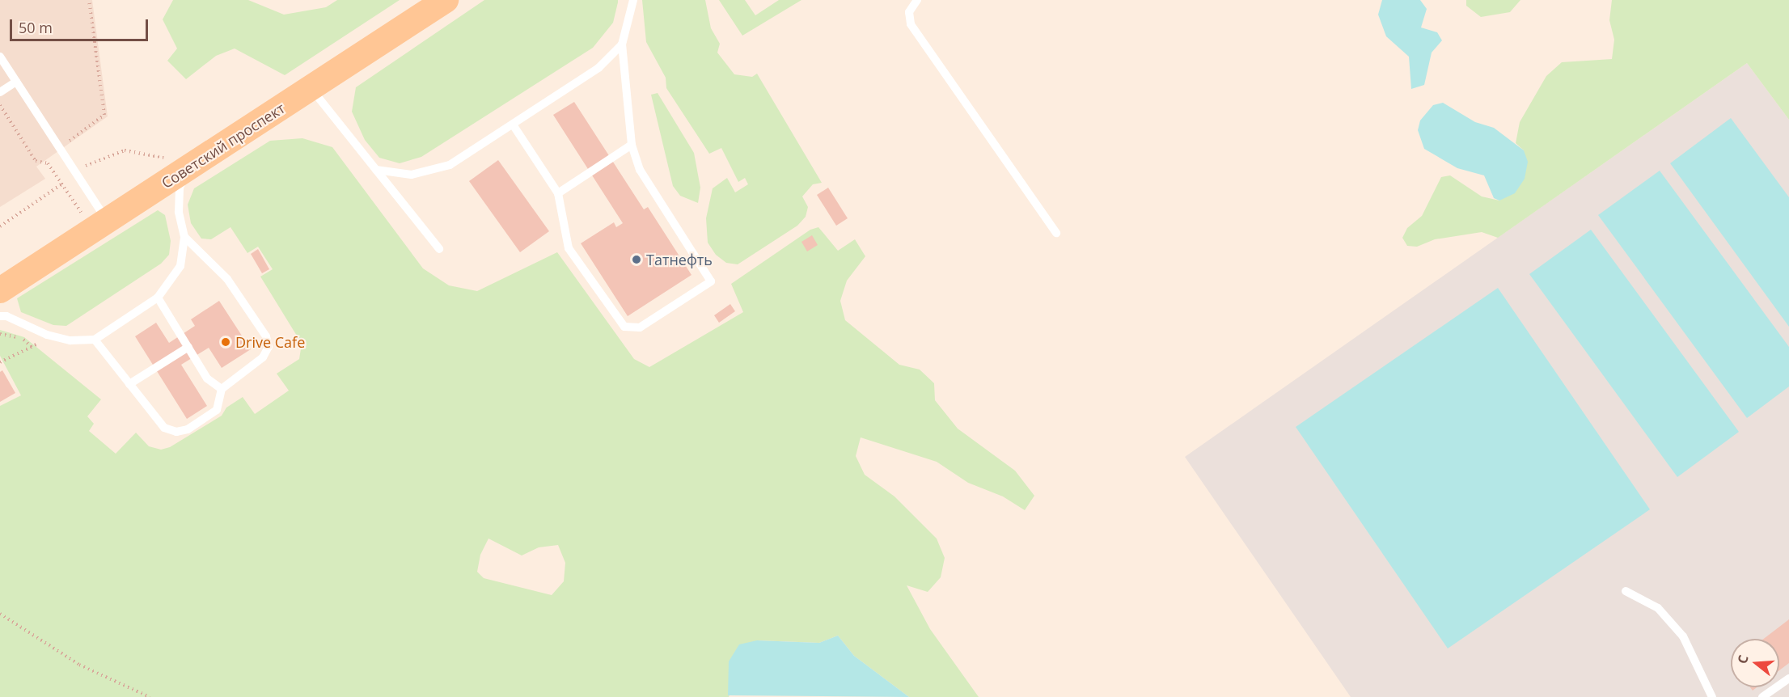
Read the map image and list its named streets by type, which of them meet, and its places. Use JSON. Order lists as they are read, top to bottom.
{
  "streets": {
    "main road": ["Советский проспект"]
  },
  "places": ["Татнефть", "Drive Cafe"],
  "scale_bar": "50 m",
  "north": "left"
}
